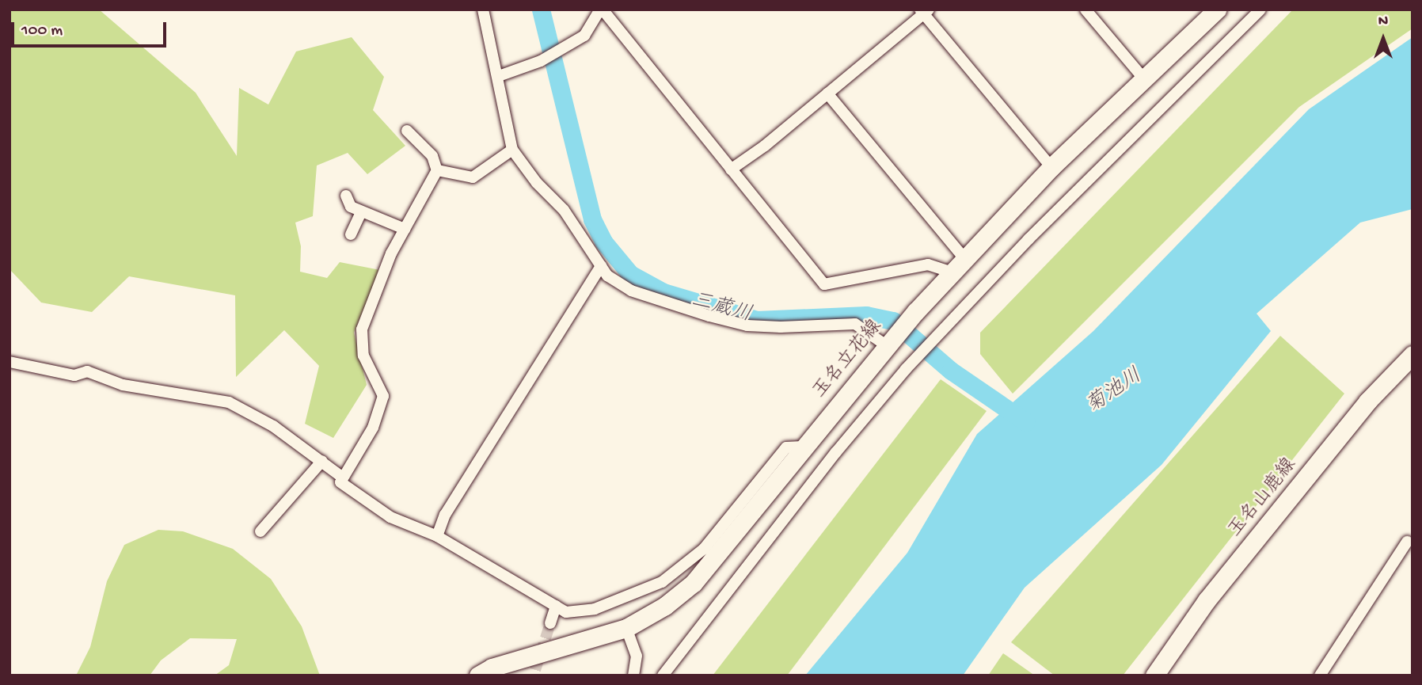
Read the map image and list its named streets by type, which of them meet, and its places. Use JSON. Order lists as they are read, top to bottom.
{
  "streets": {
    "main road": ["玉名立花線", "玉名山鹿線"]
  },
  "water": ["三蔵川", "菊池川"],
  "scale_bar": "100 m",
  "north": "top"
}
